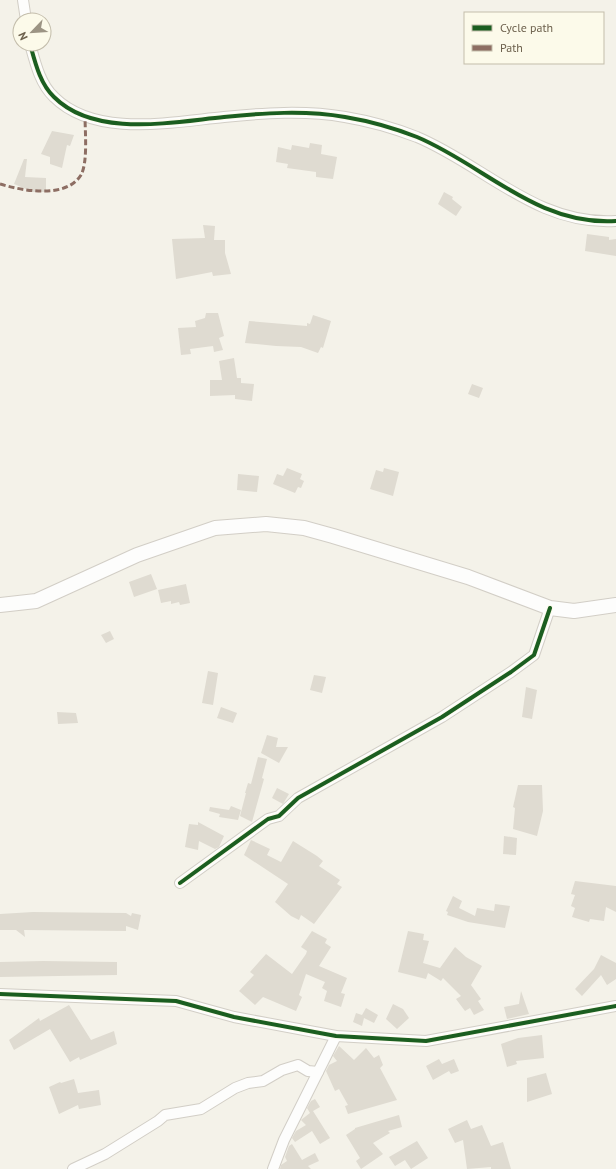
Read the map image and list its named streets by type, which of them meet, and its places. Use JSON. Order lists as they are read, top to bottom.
{
  "legend": ["Cycle path", "Path"],
  "north": "bottom left"
}
